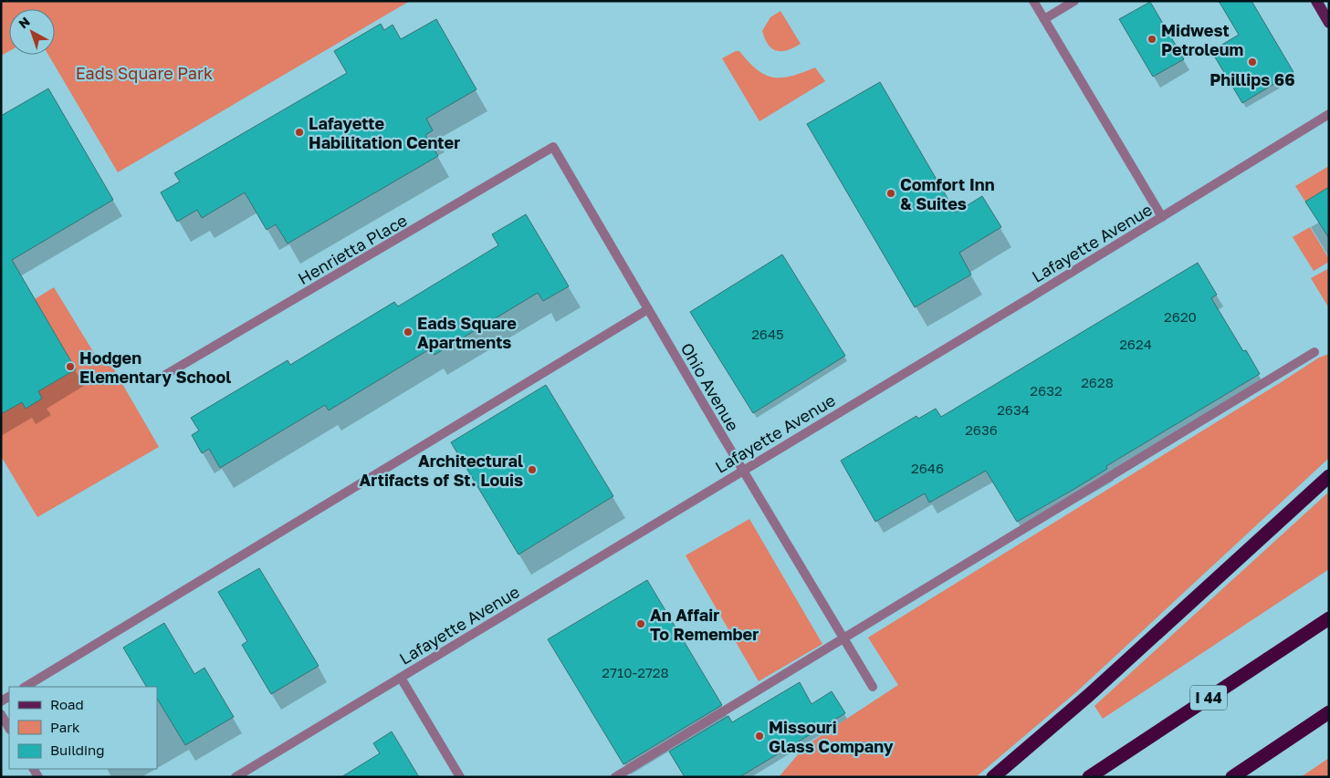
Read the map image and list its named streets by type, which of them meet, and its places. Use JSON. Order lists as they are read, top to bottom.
{
  "streets": {
    "highway": ["I 44"],
    "street": ["Lafayette Avenue", "Henrietta Place", "Ohio Avenue"]
  },
  "crossings": [
    ["Lafayette Avenue", "Ohio Avenue"],
    ["Henrietta Place", "Ohio Avenue"]
  ],
  "parks": ["Eads Square Park"],
  "places": [
    "Midwest Petroleum",
    "Phillips 66",
    "Lafayette Habilitation Center",
    "Comfort Inn & Suites",
    "Eads Square Apartments",
    "Hodgen Elementary School",
    "Architectural Artifacts of St. Louis",
    "An Affair To Remember",
    "Missouri Glass Company"
  ],
  "house_numbers": [
    "2620",
    "2645",
    "2624",
    "2628",
    "2632",
    "2634",
    "2636",
    "2646",
    "2710-2728"
  ],
  "legend": ["Road", "Park", "Building"],
  "north": "top left"
}
